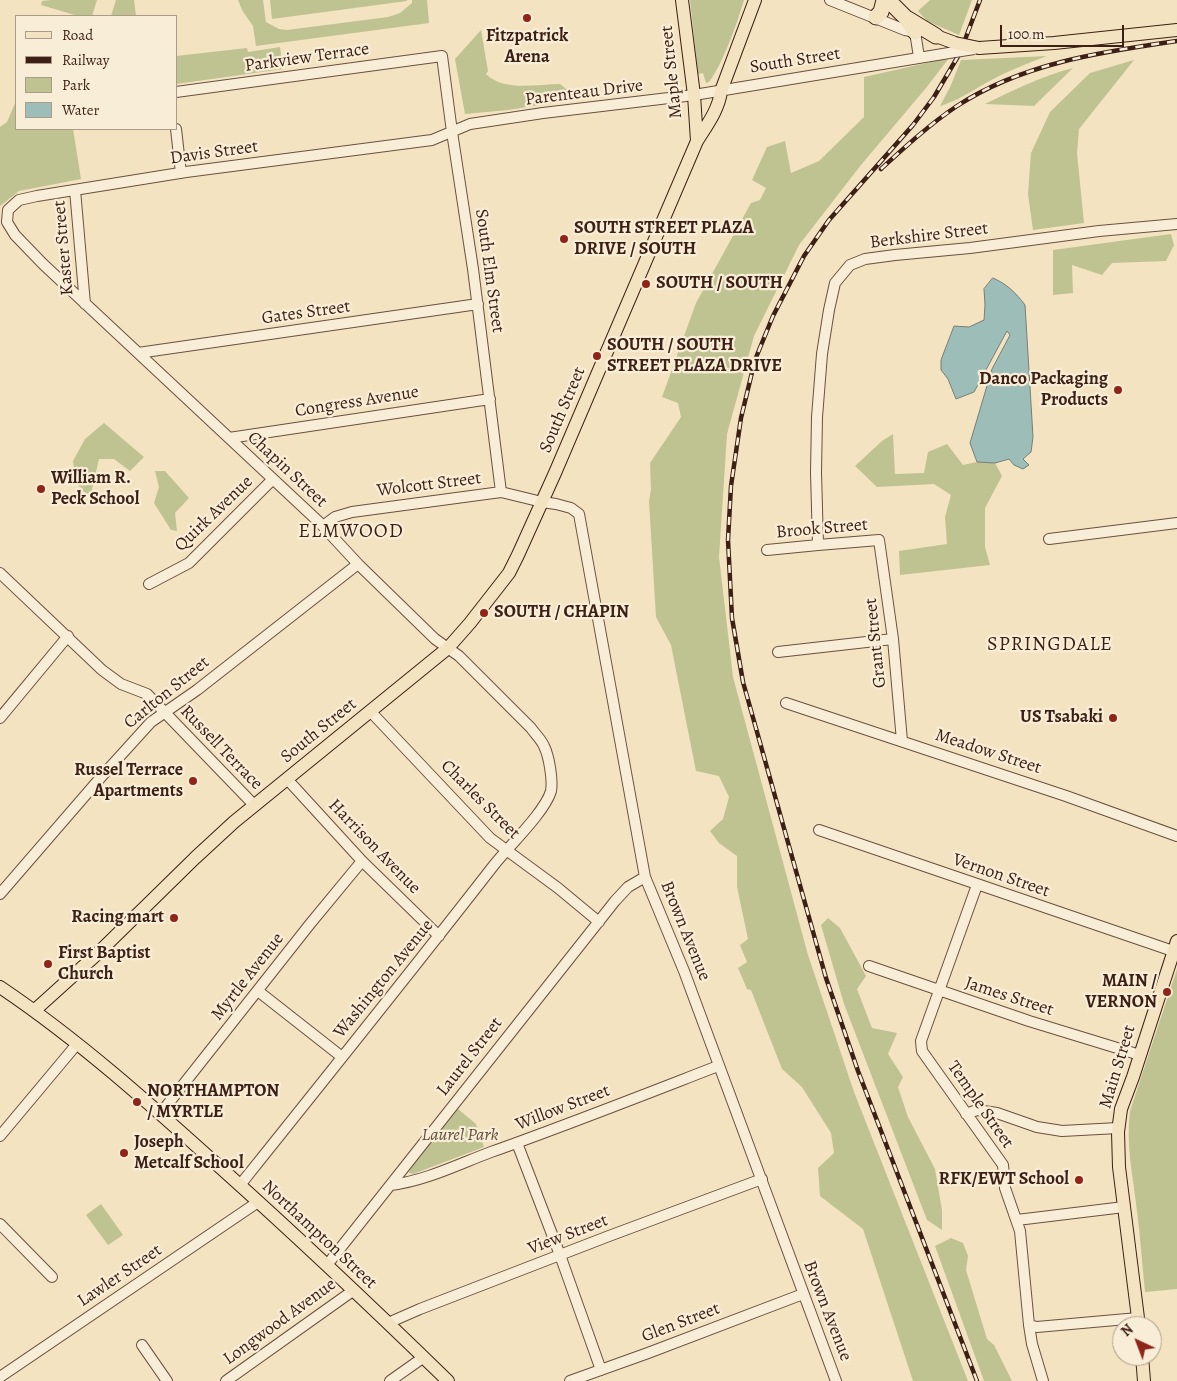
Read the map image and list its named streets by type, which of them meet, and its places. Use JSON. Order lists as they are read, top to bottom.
{
  "streets": {
    "main road": [
      "South Street",
      "Maple Street",
      "Main Street",
      "Northampton Street"
    ],
    "street": [
      "Parkview Terrace",
      "Parenteau Drive",
      "Davis Street",
      "Berkshire Street",
      "Kaster Street",
      "South Elm Street",
      "Gates Street",
      "Congress Avenue",
      "Chapin Street",
      "Wolcott Street",
      "Quirk Avenue",
      "Brook Street",
      "Grant Street",
      "Carlton Street",
      "Russell Terrace",
      "Meadow Street",
      "Charles Street",
      "Harrison Avenue",
      "Vernon Street",
      "Brown Avenue",
      "Myrtle Avenue",
      "Washington Avenue",
      "James Street",
      "Laurel Street",
      "Temple Street",
      "Willow Street",
      "View Street",
      "Lawler Street",
      "Longwood Avenue",
      "Glen Street"
    ]
  },
  "crossings": [
    ["Parkview Terrace", "South Elm Street"],
    ["South Street", "Maple Street"],
    ["South Street", "Parenteau Drive"],
    ["South Street", "Chapin Street"],
    ["South Street", "Wolcott Street"],
    ["South Street", "Russell Terrace"],
    ["South Street", "Charles Street"],
    ["South Street", "Harrison Avenue"],
    ["South Street", "Brown Avenue"],
    ["South Street", "Northampton Street"],
    ["Maple Street", "Parenteau Drive"],
    ["Parenteau Drive", "Davis Street"],
    ["Parenteau Drive", "South Elm Street"],
    ["Davis Street", "Kaster Street"],
    ["Davis Street", "South Elm Street"],
    ["Davis Street", "Chapin Street"],
    ["Berkshire Street", "Brook Street"],
    ["Kaster Street", "Chapin Street"],
    ["South Elm Street", "Gates Street"],
    ["South Elm Street", "Congress Avenue"],
    ["South Elm Street", "Wolcott Street"],
    ["Gates Street", "Chapin Street"],
    ["Congress Avenue", "Chapin Street"],
    ["Chapin Street", "Wolcott Street"],
    ["Chapin Street", "Quirk Avenue"],
    ["Chapin Street", "Carlton Street"],
    ["Chapin Street", "Washington Avenue"],
    ["Wolcott Street", "Brown Avenue"],
    ["Brook Street", "Grant Street"],
    ["Grant Street", "Meadow Street"],
    ["Carlton Street", "Russell Terrace"],
    ["Charles Street", "Washington Avenue"],
    ["Charles Street", "Laurel Street"],
    ["Harrison Avenue", "Myrtle Avenue"],
    ["Harrison Avenue", "Washington Avenue"],
    ["Vernon Street", "Main Street"],
    ["Vernon Street", "Temple Street"],
    ["Brown Avenue", "Laurel Street"],
    ["Brown Avenue", "Willow Street"],
    ["Brown Avenue", "View Street"],
    ["Brown Avenue", "Glen Street"],
    ["Myrtle Avenue", "Northampton Street"],
    ["Washington Avenue", "Northampton Street"],
    ["James Street", "Main Street"],
    ["James Street", "Temple Street"],
    ["Laurel Street", "Willow Street"],
    ["Laurel Street", "Northampton Street"],
    ["Northampton Street", "View Street"],
    ["Northampton Street", "Lawler Street"],
    ["Northampton Street", "Longwood Avenue"]
  ],
  "districts": ["ELMWOOD", "SPRINGDALE"],
  "parks": ["Laurel Park"],
  "places": [
    "Fitzpatrick Arena",
    "SOUTH STREET PLAZA DRIVE / SOUTH",
    "SOUTH / SOUTH",
    "SOUTH / SOUTH STREET PLAZA DRIVE",
    "Danco Packaging Products",
    "William R. Peck School",
    "SOUTH / CHAPIN",
    "US Tsabaki",
    "Russel Terrace Apartments",
    "Racing mart",
    "First Baptist Church",
    "MAIN / VERNON",
    "NORTHAMPTON / MYRTLE",
    "Joseph Metcalf School",
    "RFK/EWT School"
  ],
  "legend": [
    "Road",
    "Railway",
    "Park",
    "Water"
  ],
  "scale_bar": "100 m",
  "north": "top left"
}
